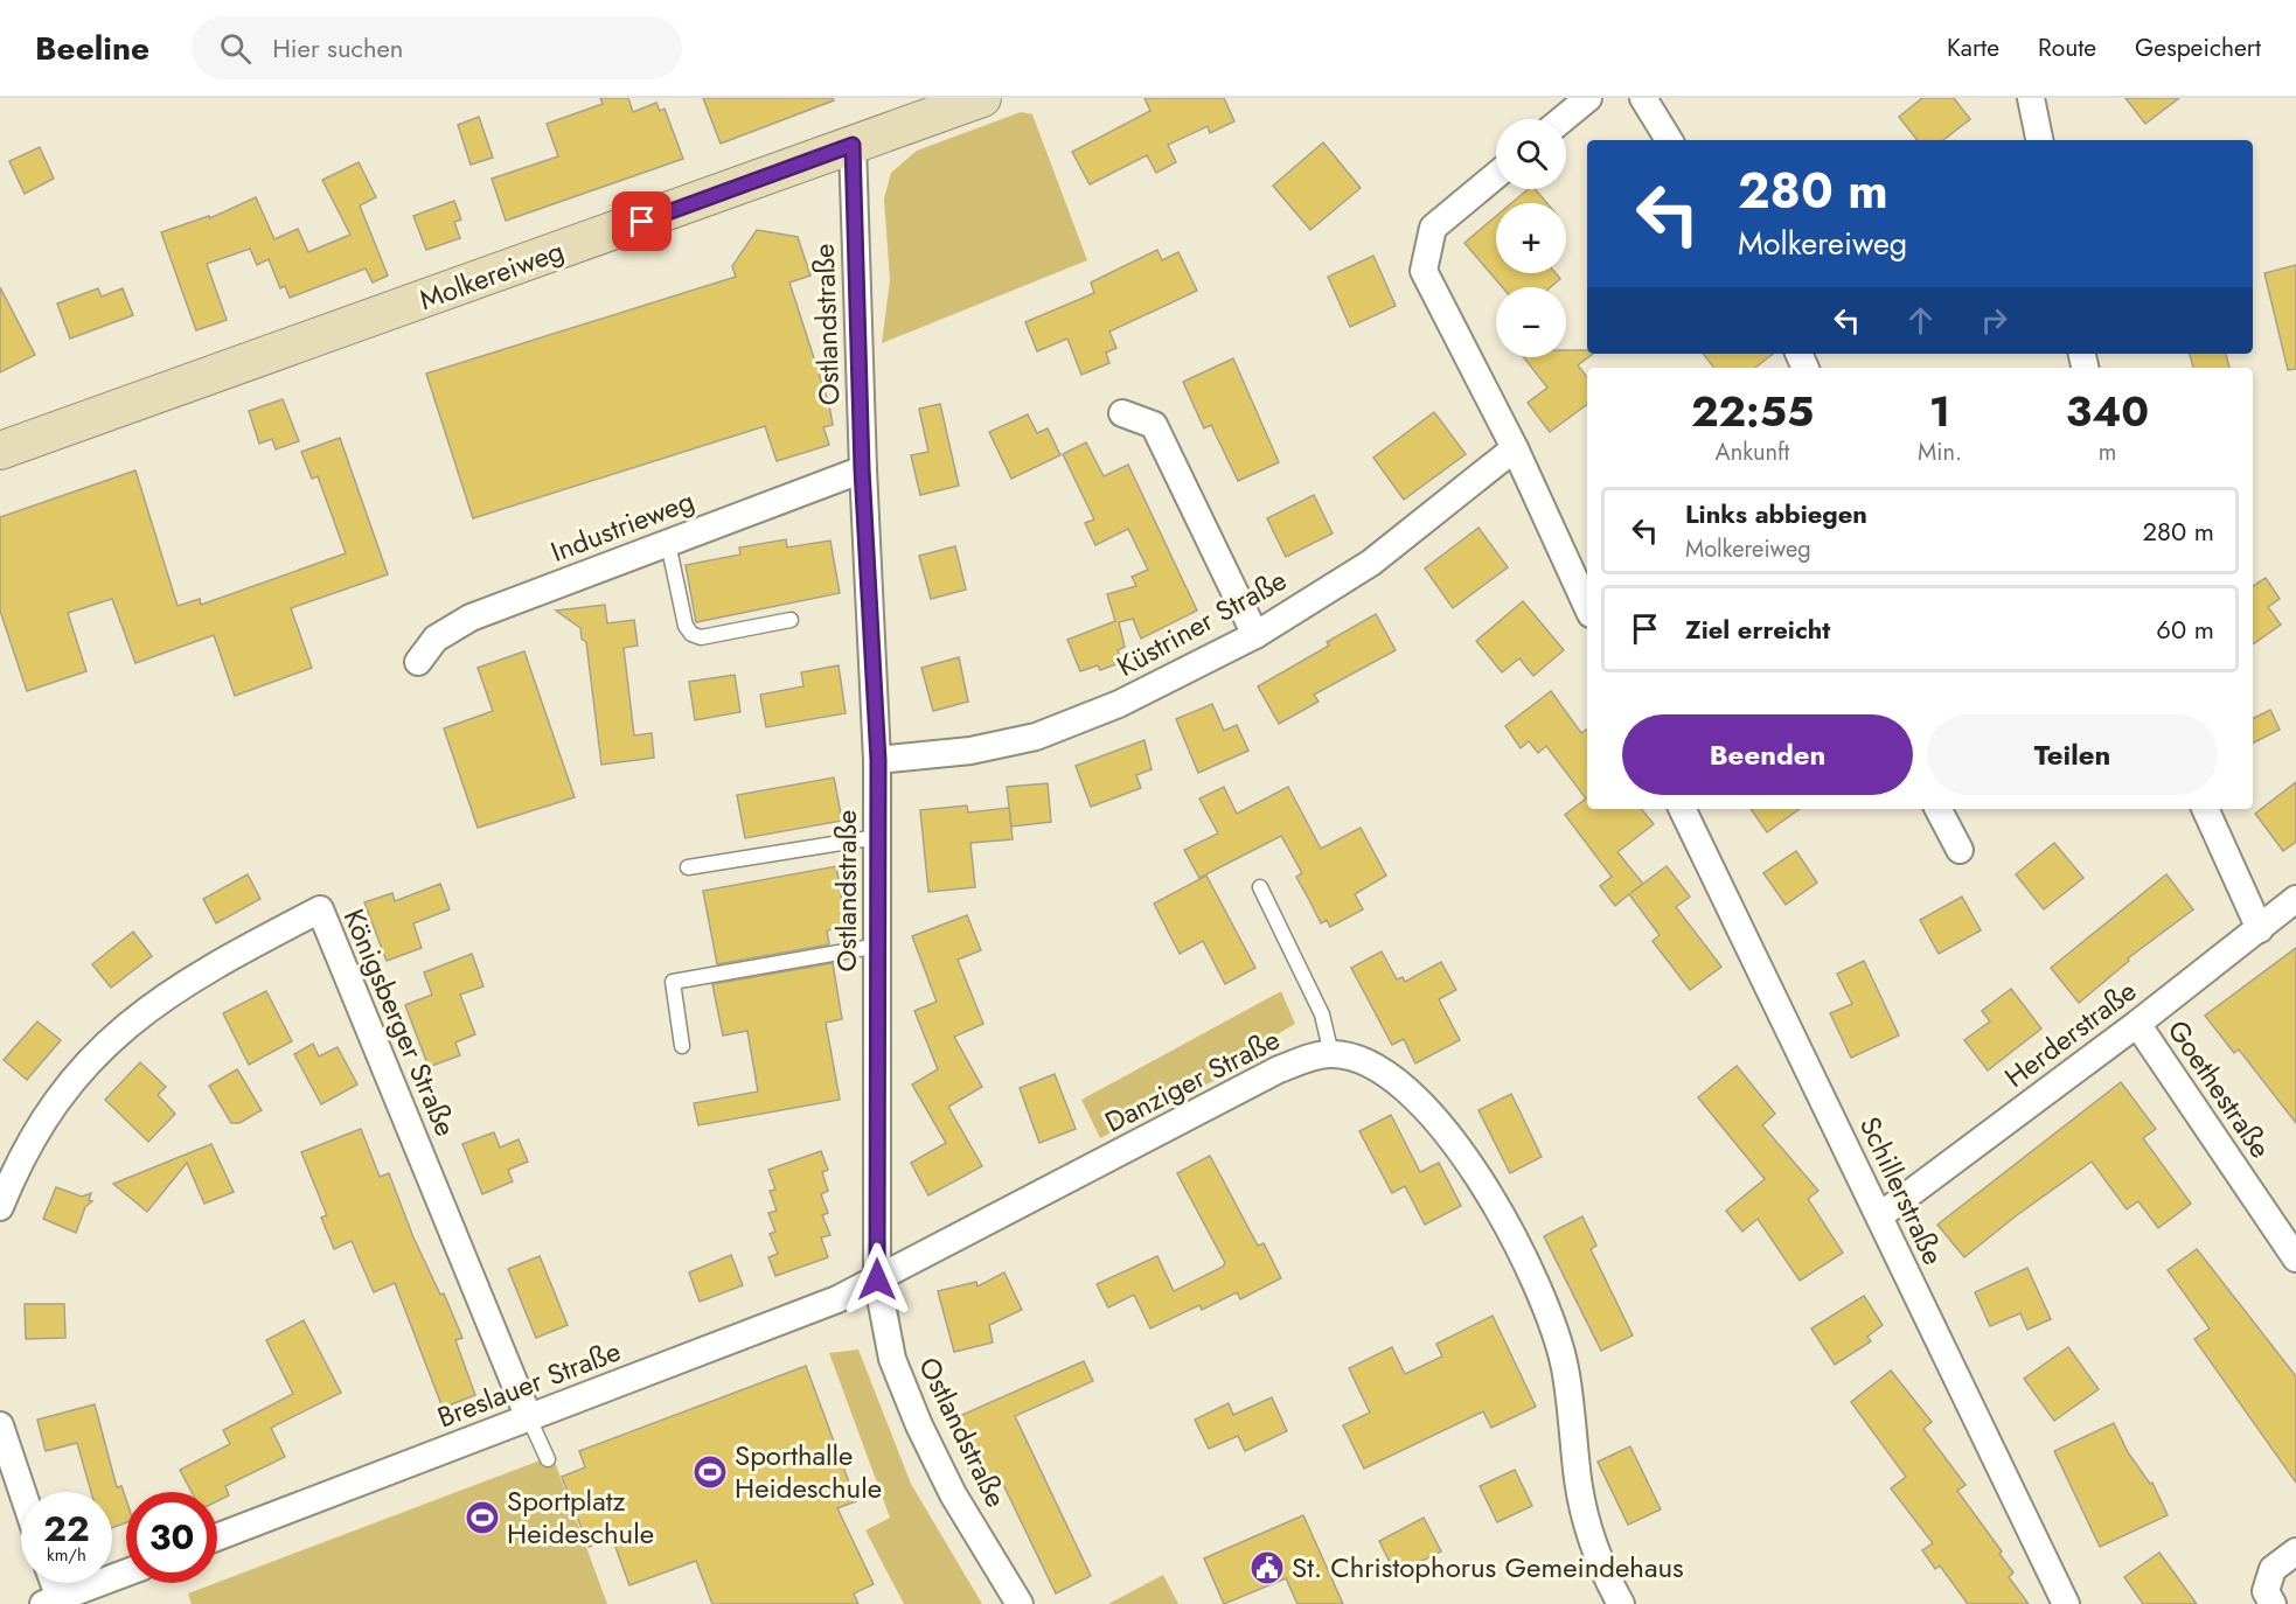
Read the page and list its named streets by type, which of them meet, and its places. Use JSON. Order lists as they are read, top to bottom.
{
  "streets": {
    "main road": ["Molkereiweg"],
    "street": [
      "Ostlandstraße",
      "Industrieweg",
      "Küstriner Straße",
      "Königsberger Straße",
      "Herderstraße",
      "Danziger Straße",
      "Goethestraße",
      "Schillerstraße",
      "Breslauer Straße"
    ]
  },
  "crossings": [
    ["Molkereiweg", "Ostlandstraße"],
    ["Ostlandstraße", "Industrieweg"],
    ["Ostlandstraße", "Küstriner Straße"],
    ["Ostlandstraße", "Danziger Straße"],
    ["Ostlandstraße", "Breslauer Straße"],
    ["Königsberger Straße", "Breslauer Straße"],
    ["Herderstraße", "Goethestraße"],
    ["Herderstraße", "Schillerstraße"],
    ["Danziger Straße", "Breslauer Straße"]
  ],
  "places": {
    "sports": ["Sporthalle Heideschule", "Sportplatz Heideschule"],
    "public building": ["St. Christophorus Gemeindehaus"]
  },
  "page": {
    "header": "Beeline",
    "search": "Hier suchen",
    "nav": ["Karte", "Route", "Gespeichert"],
    "map_buttons": ["+", "−"],
    "turn": ["280 m", "Molkereiweg"],
    "eta": [
      "22:55",
      "Ankunft",
      "1",
      "Min.",
      "340",
      "m"
    ],
    "list": [
      {
        "name": "Links abbiegen",
        "note": "Molkereiweg",
        "value": "280 m"
      },
      {
        "name": "Ziel erreicht",
        "value": "60 m"
      }
    ],
    "buttons": ["Beenden", "Teilen"],
    "speed": "22 km/h",
    "limit": "30"
  }
}
